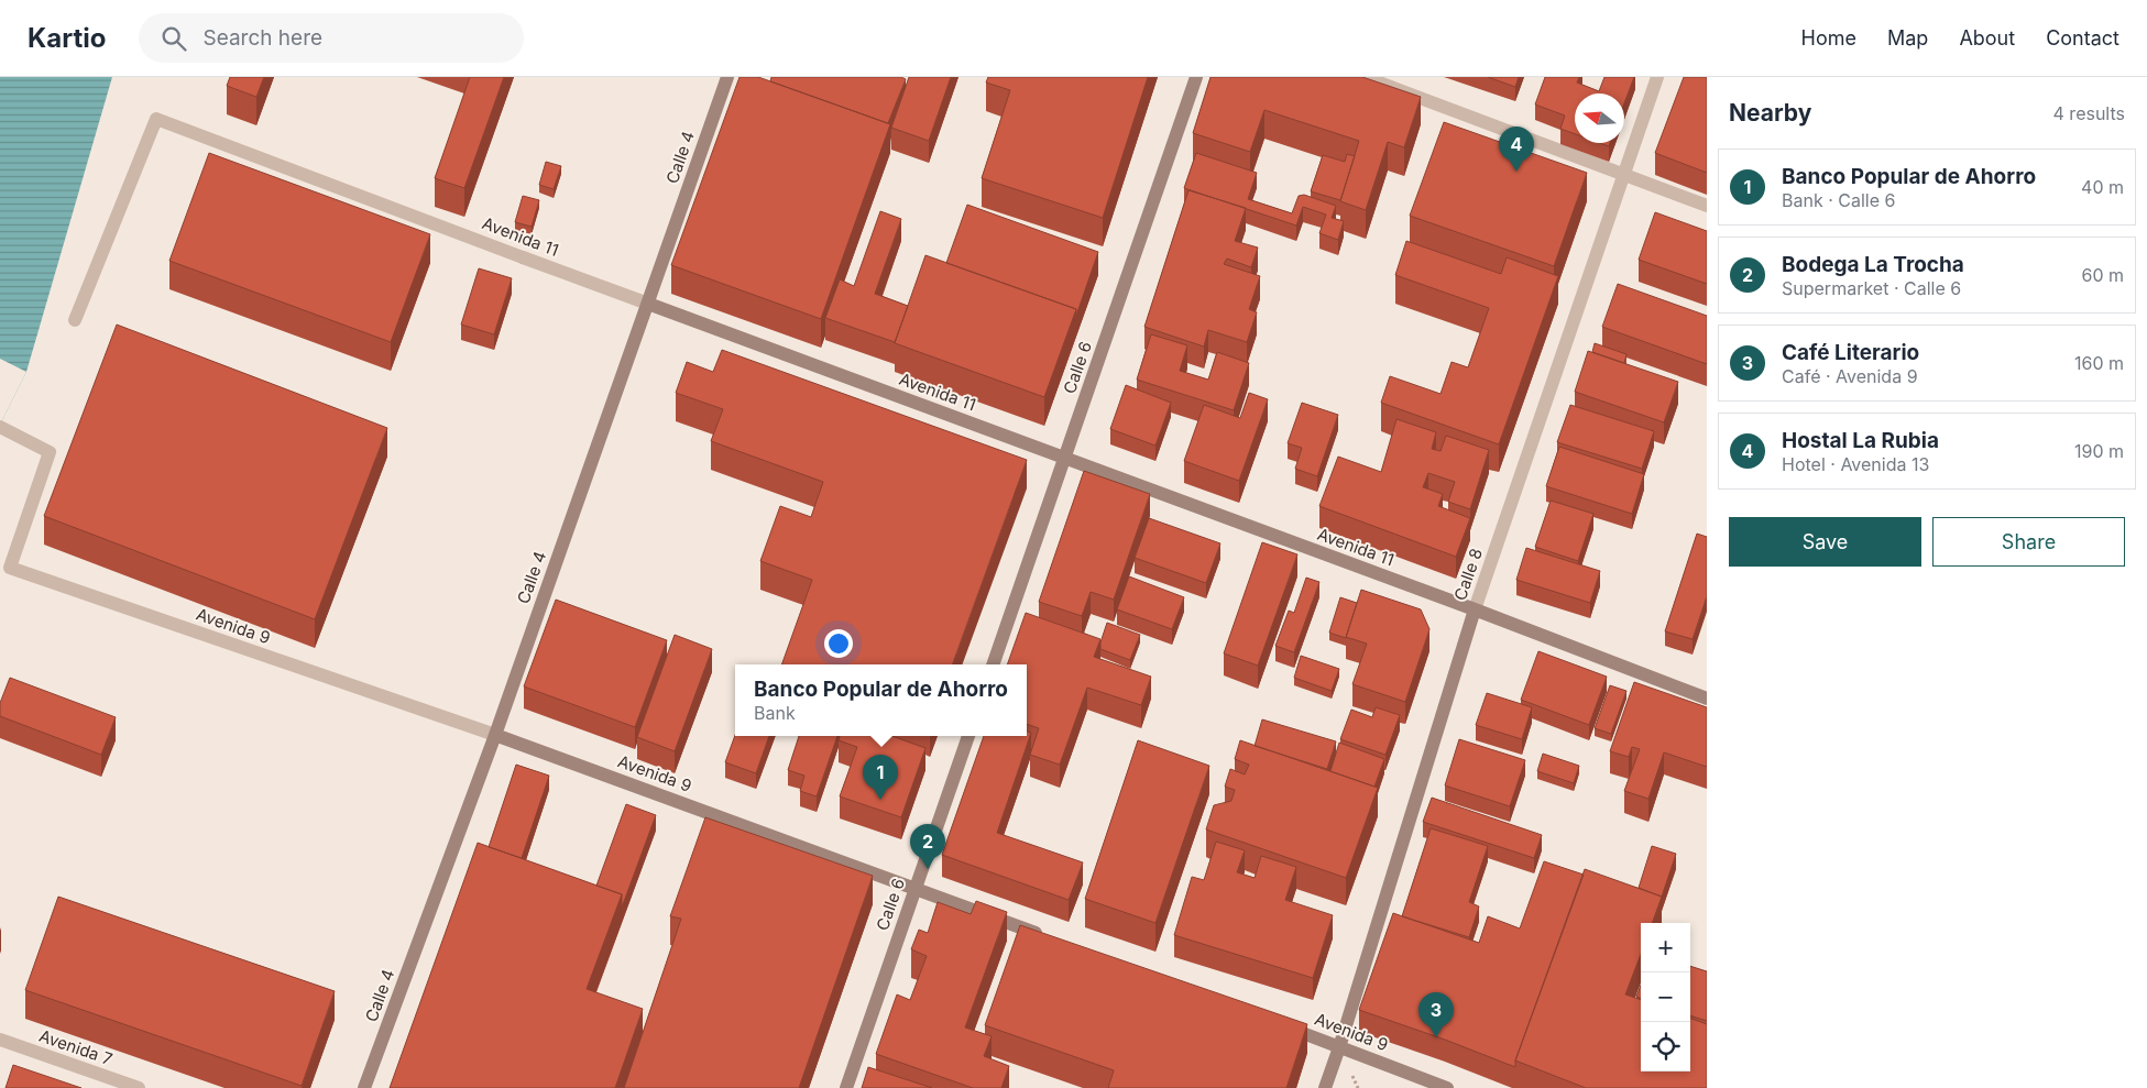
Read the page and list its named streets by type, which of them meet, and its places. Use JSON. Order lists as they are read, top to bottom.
{
  "streets": {
    "street": [
      "Calle 4",
      "Avenida 11",
      "Calle 6",
      "Calle 8",
      "Avenida 9",
      "Avenida 7"
    ]
  },
  "crossings": [
    ["Calle 4", "Avenida 11"],
    ["Calle 4", "Avenida 9"],
    ["Avenida 11", "Calle 6"],
    ["Avenida 11", "Calle 8"],
    ["Calle 6", "Avenida 9"],
    ["Calle 8", "Avenida 9"]
  ],
  "north": "left",
  "page": {
    "header": "Kartio",
    "search": "Search here",
    "nav": [
      "Home",
      "Map",
      "About",
      "Contact"
    ],
    "heading": ["Nearby", "4 results"],
    "pins": [
      "4",
      "1",
      "2",
      "3"
    ],
    "list": [
      {
        "mark": "1",
        "name": "Banco Popular de Ahorro",
        "note": "Bank · Calle 6",
        "value": "40 m"
      },
      {
        "mark": "2",
        "name": "Bodega La Trocha",
        "note": "Supermarket · Calle 6",
        "value": "60 m"
      },
      {
        "mark": "3",
        "name": "Café Literario",
        "note": "Café · Avenida 9",
        "value": "160 m"
      },
      {
        "mark": "4",
        "name": "Hostal La Rubia",
        "note": "Hotel · Avenida 13",
        "value": "190 m"
      }
    ],
    "buttons": ["Save", "Share"],
    "popup": ["Banco Popular de Ahorro", "Bank"],
    "map_buttons": ["+", "−"]
  }
}
